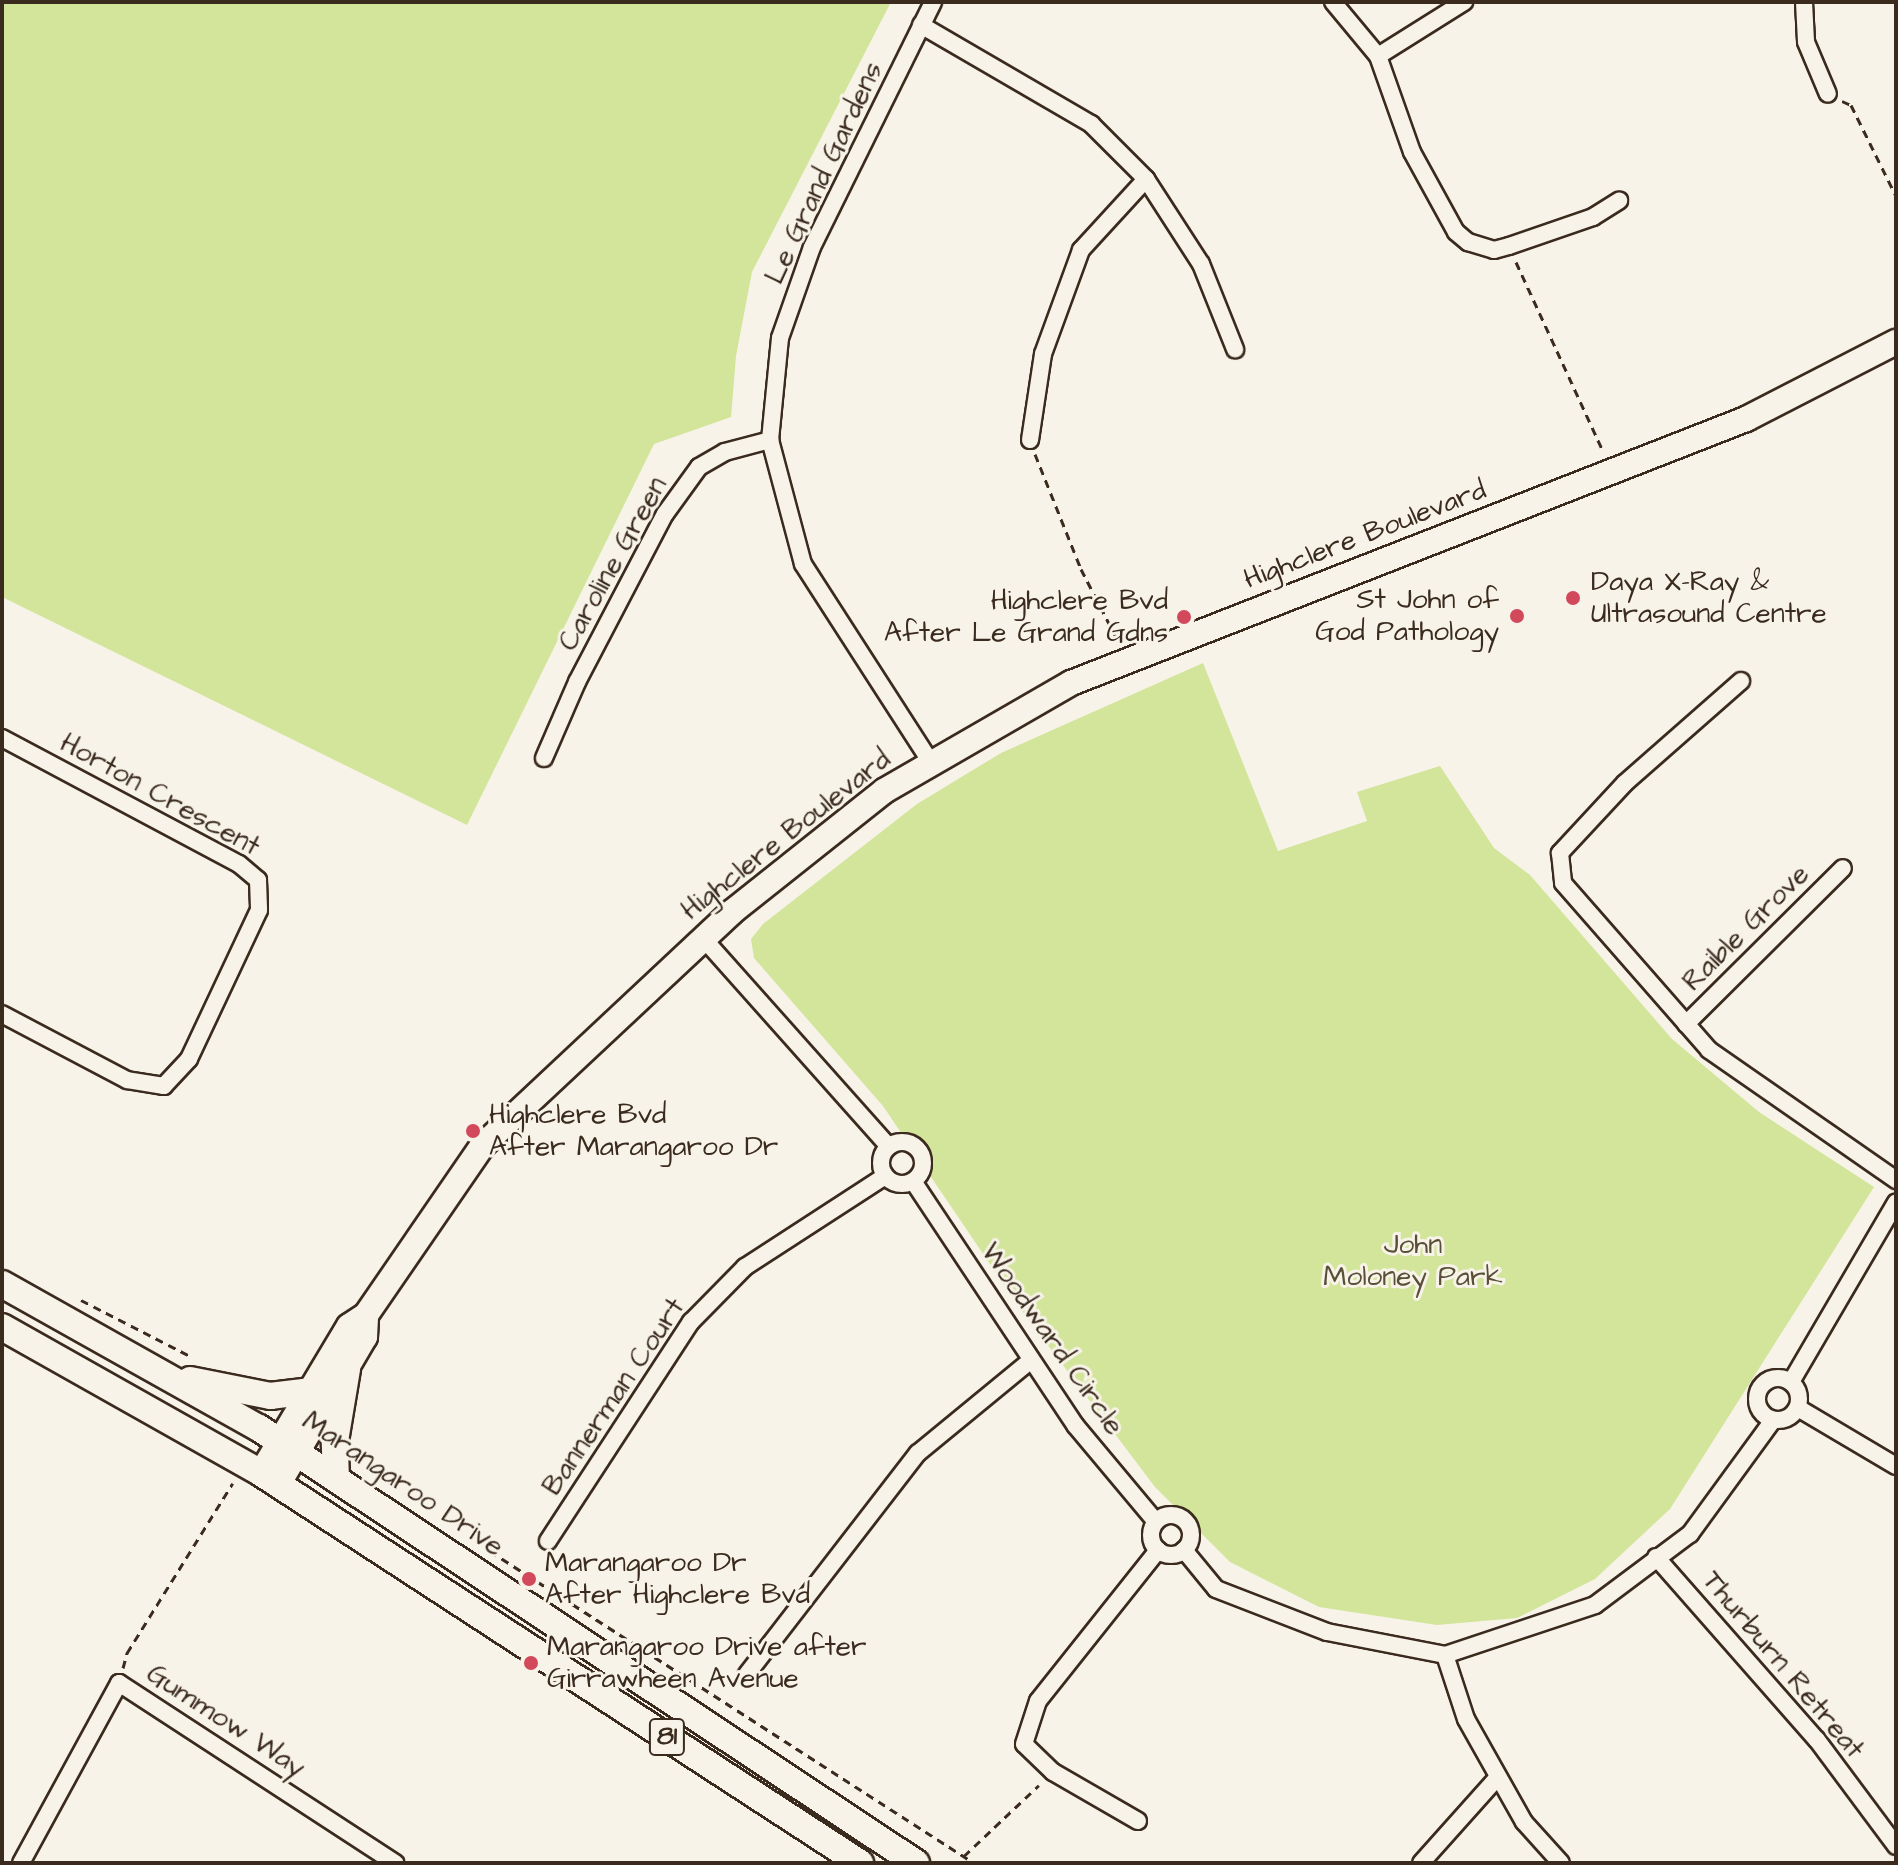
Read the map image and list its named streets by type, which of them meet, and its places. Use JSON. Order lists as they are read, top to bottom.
{
  "streets": {
    "main road": ["Marangaroo Drive", "81"],
    "street": [
      "Le Grand Gardens",
      "Highclere Boulevard",
      "Caroline Green",
      "Horton Crescent",
      "Raible Grove",
      "Woodward Circle",
      "Bannerman Court",
      "Thurburn Retreat",
      "Gummow Way"
    ]
  },
  "crossings": [
    ["Le Grand Gardens", "Highclere Boulevard"],
    ["Le Grand Gardens", "Caroline Green"],
    ["Highclere Boulevard", "Marangaroo Drive"],
    ["Highclere Boulevard", "81"],
    ["Woodward Circle", "Bannerman Court"]
  ],
  "parks": ["John Moloney Park"],
  "places": [
    "Daya X-Ray & Ultrasound Centre",
    "St John of God Pathology",
    "Highclere Bvd After Le Grand Gdns",
    "Highclere Bvd After Marangaroo Dr",
    "Marangaroo Dr After Highclere Bvd",
    "Marangaroo Drive after Girrawheen Avenue"
  ]
}
